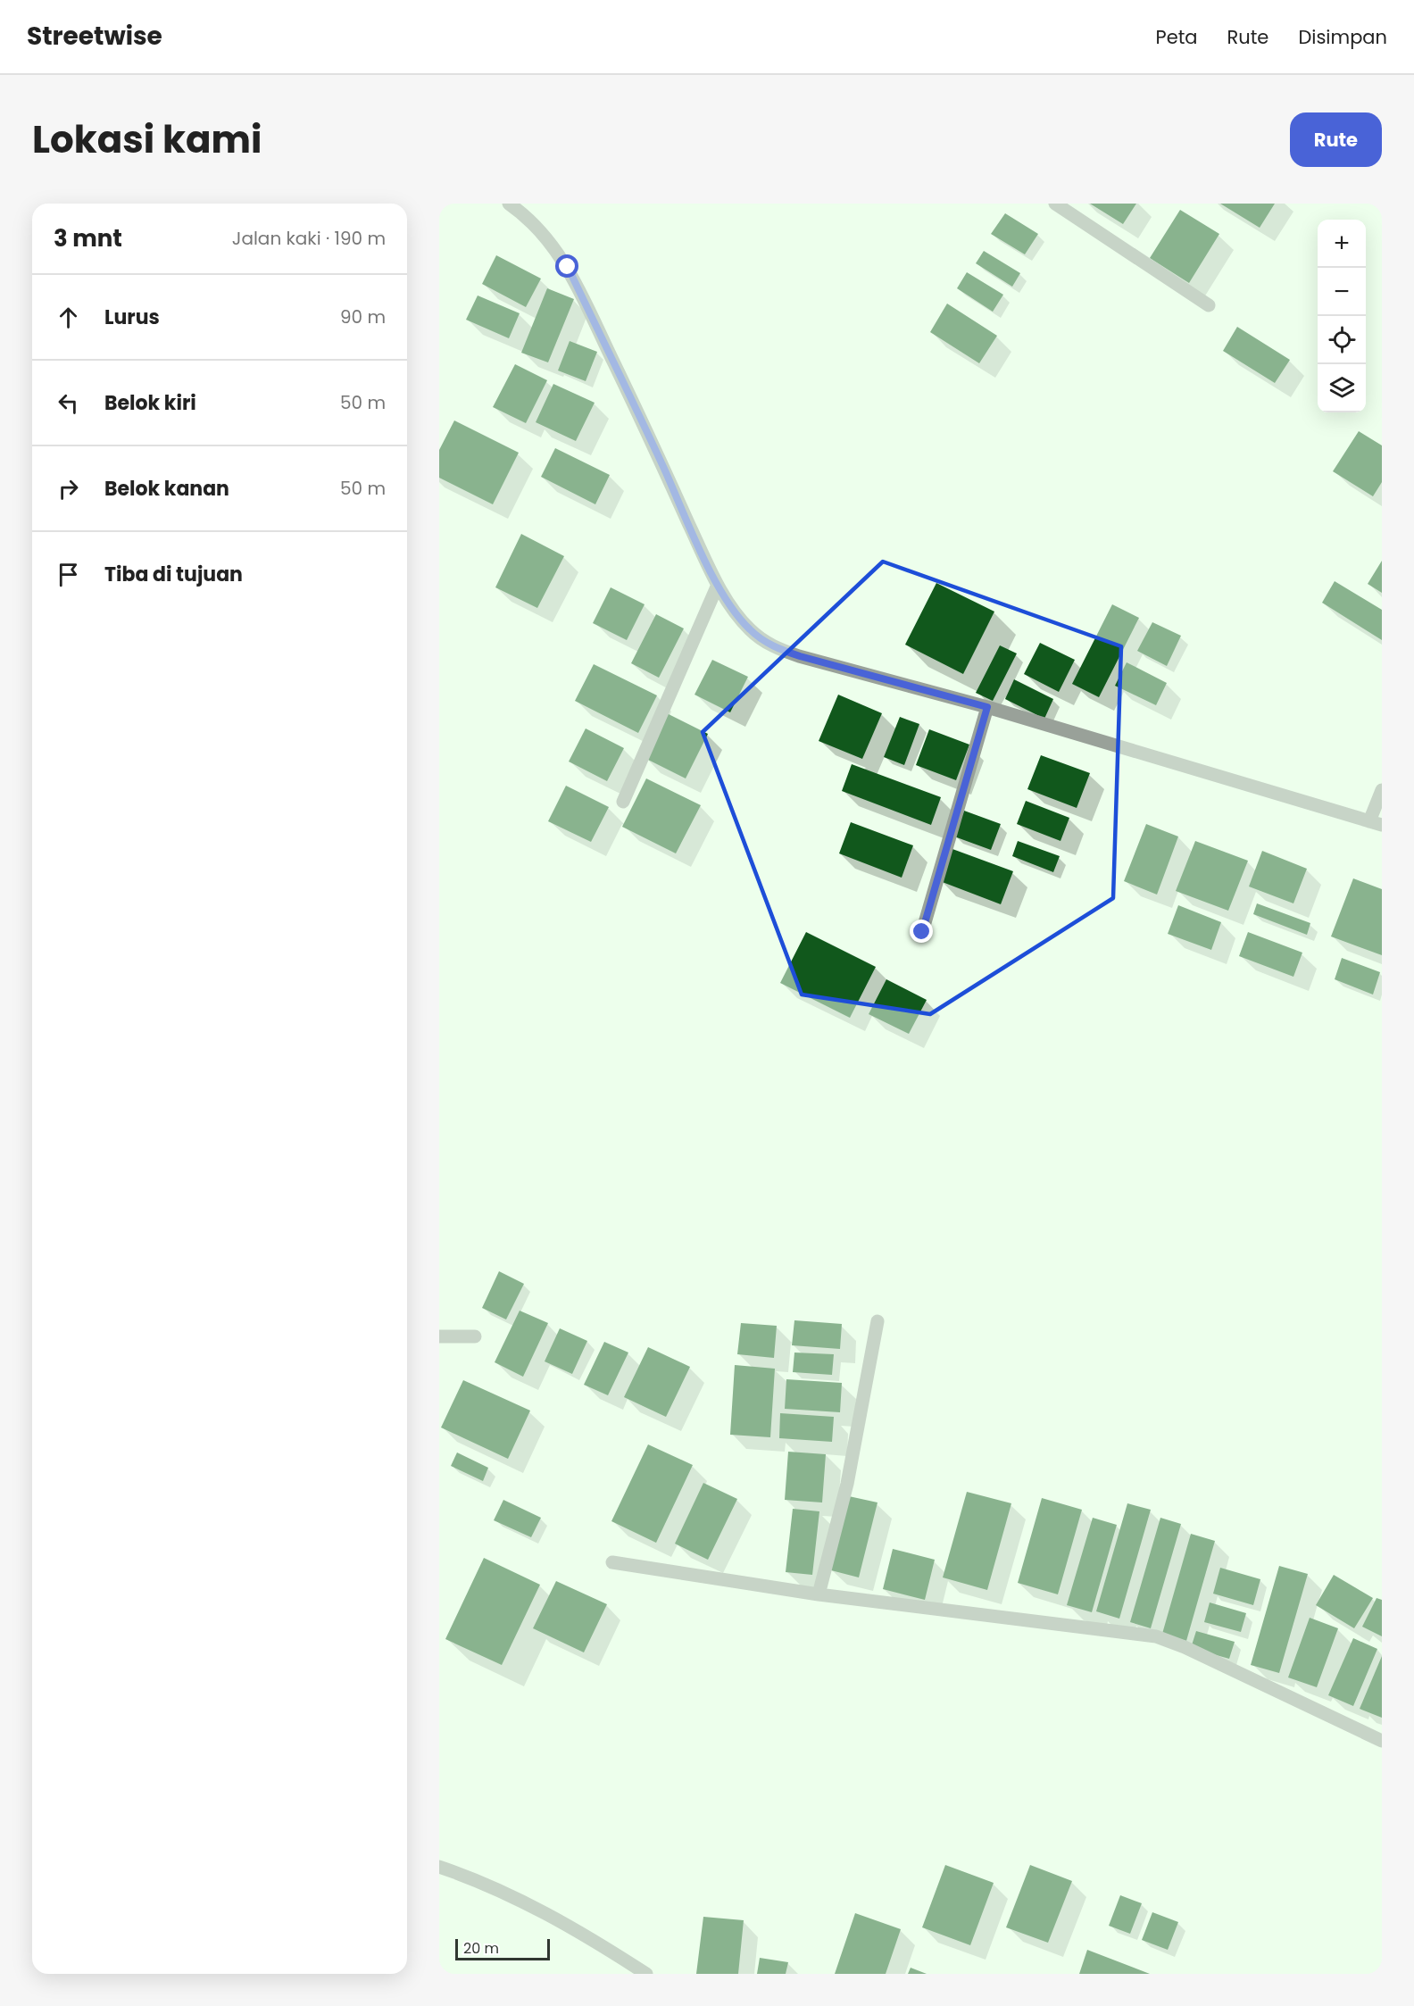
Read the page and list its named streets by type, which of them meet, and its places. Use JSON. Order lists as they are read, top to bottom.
{
  "scale_bar": "20 m",
  "page": {
    "header": "Streetwise",
    "nav": ["Peta", "Rute", "Disimpan"],
    "title": "Lokasi kami",
    "buttons": "Rute",
    "heading": ["3 mnt", "Jalan kaki · 190 m"],
    "map_buttons": ["+", "−"],
    "list": [
      ["Lurus", "90 m"],
      ["Belok kiri", "50 m"],
      ["Belok kanan", "50 m"],
      "Tiba di tujuan"
    ],
    "scale": "20 m"
  }
}
